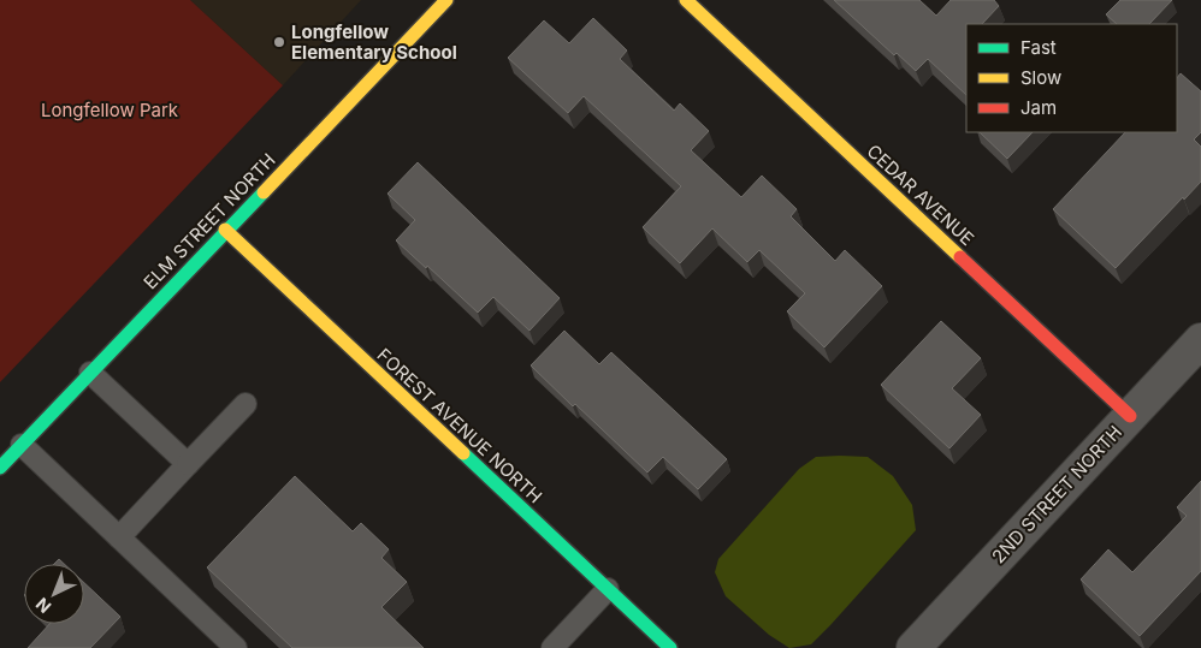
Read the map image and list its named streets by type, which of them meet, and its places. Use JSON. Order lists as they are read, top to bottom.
{
  "streets": {
    "street": [
      "CEDAR AVENUE",
      "ELM STREET NORTH",
      "FOREST AVENUE NORTH",
      "2ND STREET NORTH"
    ]
  },
  "crossings": [
    ["CEDAR AVENUE", "2ND STREET NORTH"],
    ["ELM STREET NORTH", "FOREST AVENUE NORTH"]
  ],
  "parks": ["Longfellow Park"],
  "places": ["Longfellow Elementary School"],
  "legend": ["Fast", "Slow", "Jam"],
  "north": "bottom left"
}
